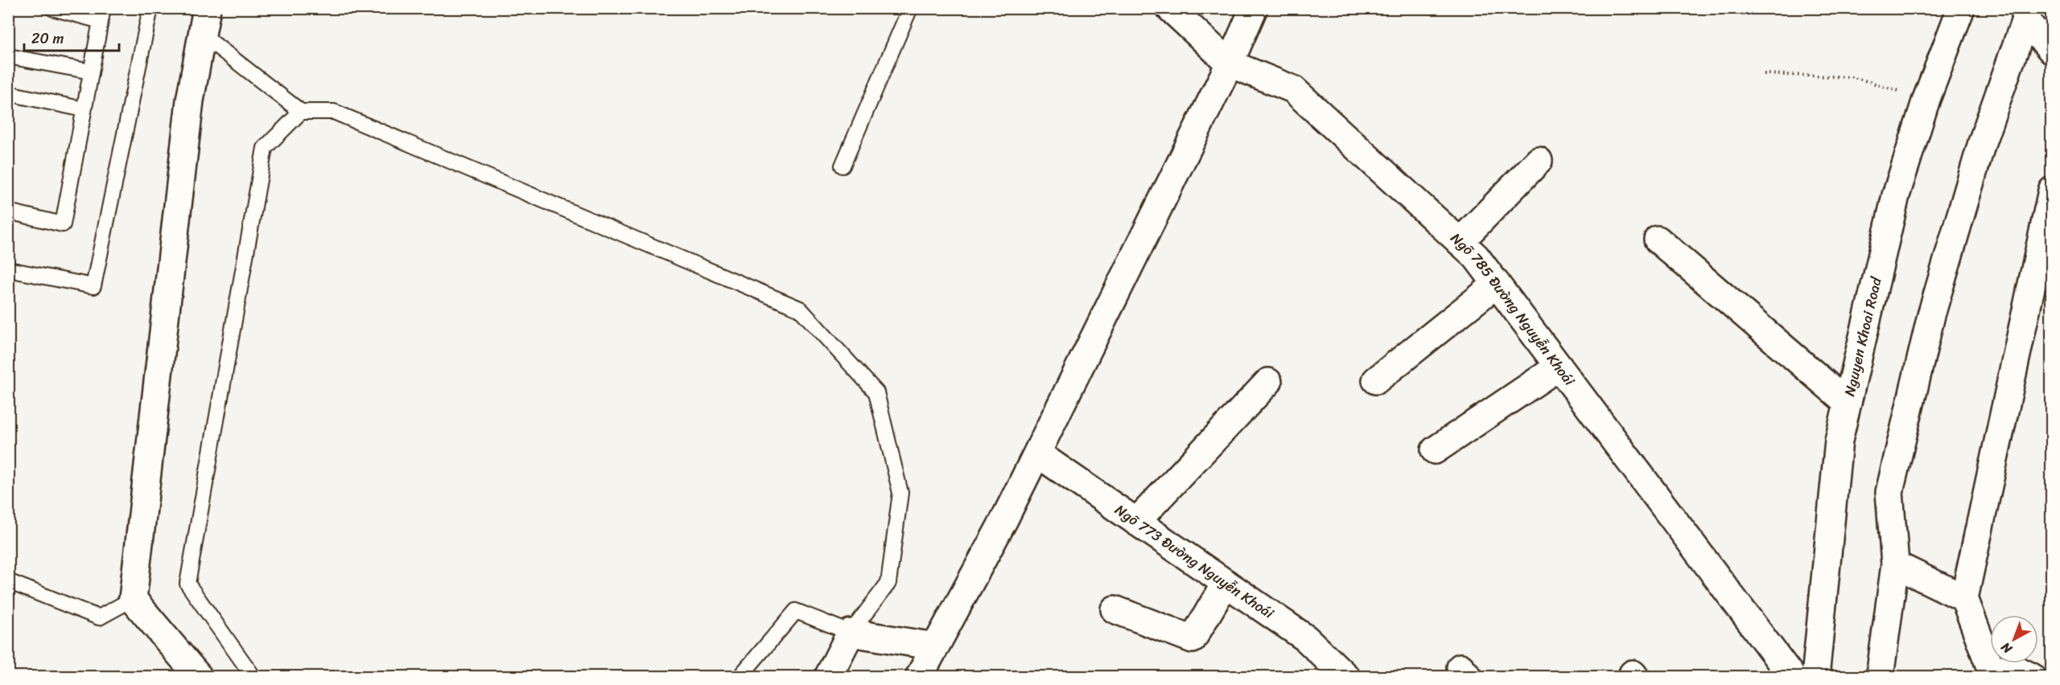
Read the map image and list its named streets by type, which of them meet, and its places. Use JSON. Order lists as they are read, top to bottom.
{
  "streets": {
    "street": ["Ngõ 785 Đường Nguyễn Khoái", "Nguyen Khoai Road", "Ngõ 773 Đường Nguyễn Khoái"]
  },
  "scale_bar": "20 m",
  "north": "bottom left"
}
